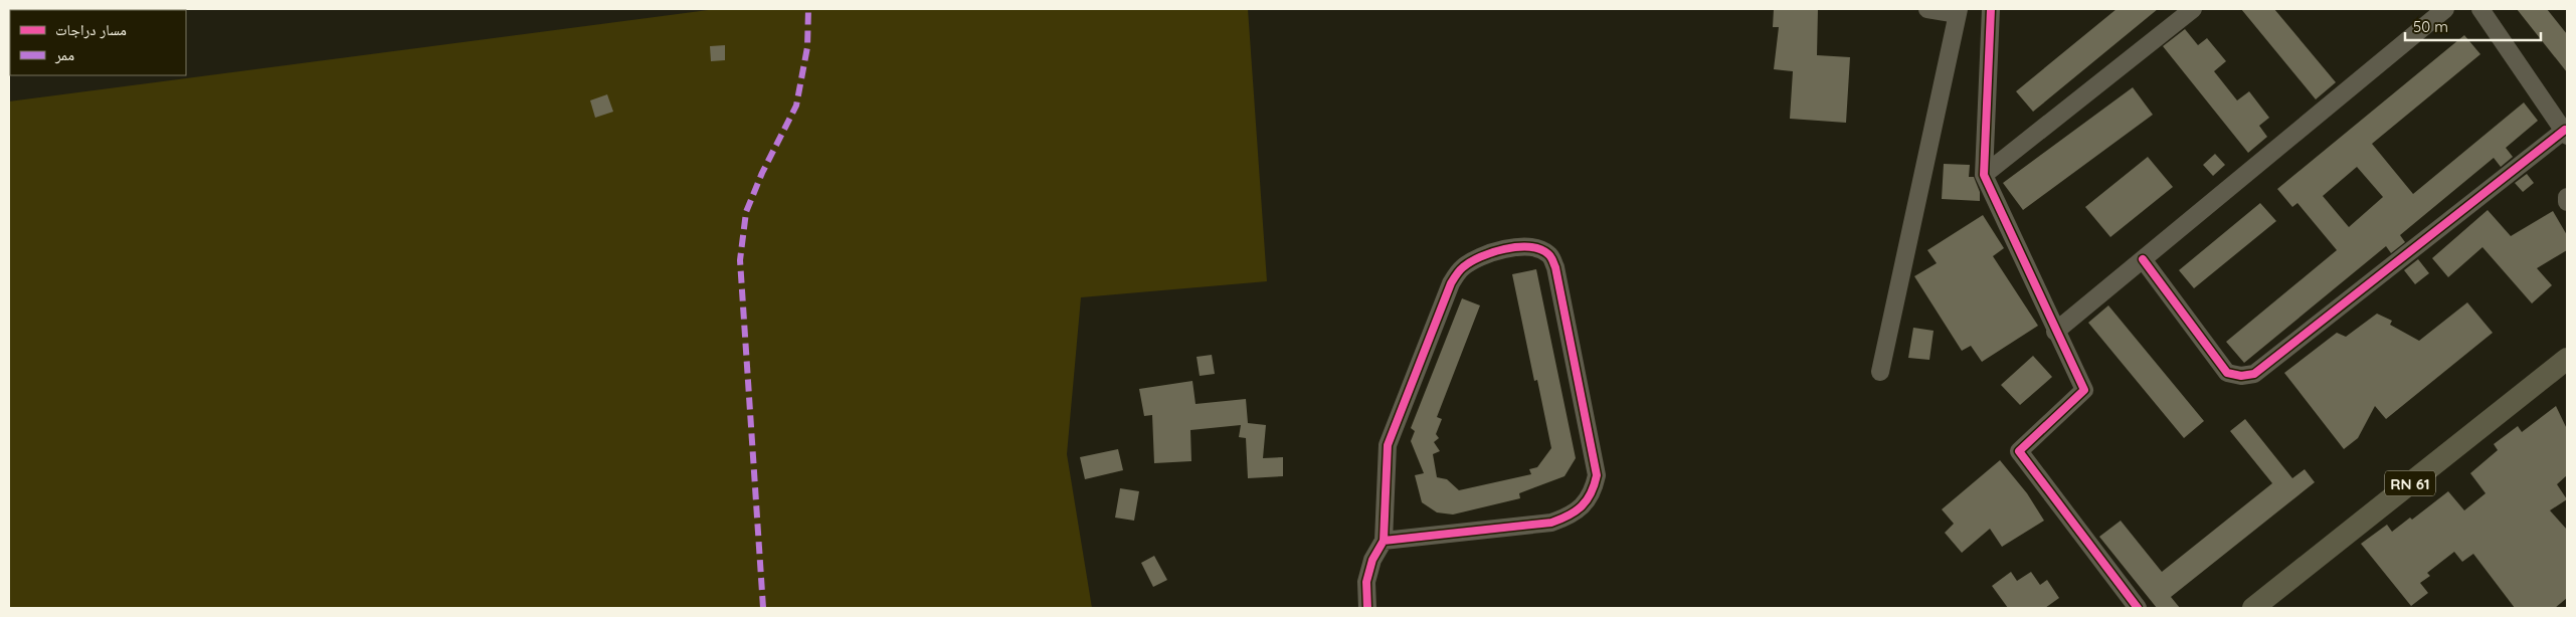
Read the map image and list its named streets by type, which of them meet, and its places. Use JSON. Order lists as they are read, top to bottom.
{
  "streets": {
    "main road": ["RN 61"]
  },
  "legend": ["مسار دراجات", "ممر"],
  "scale_bar": "50 m"
}
